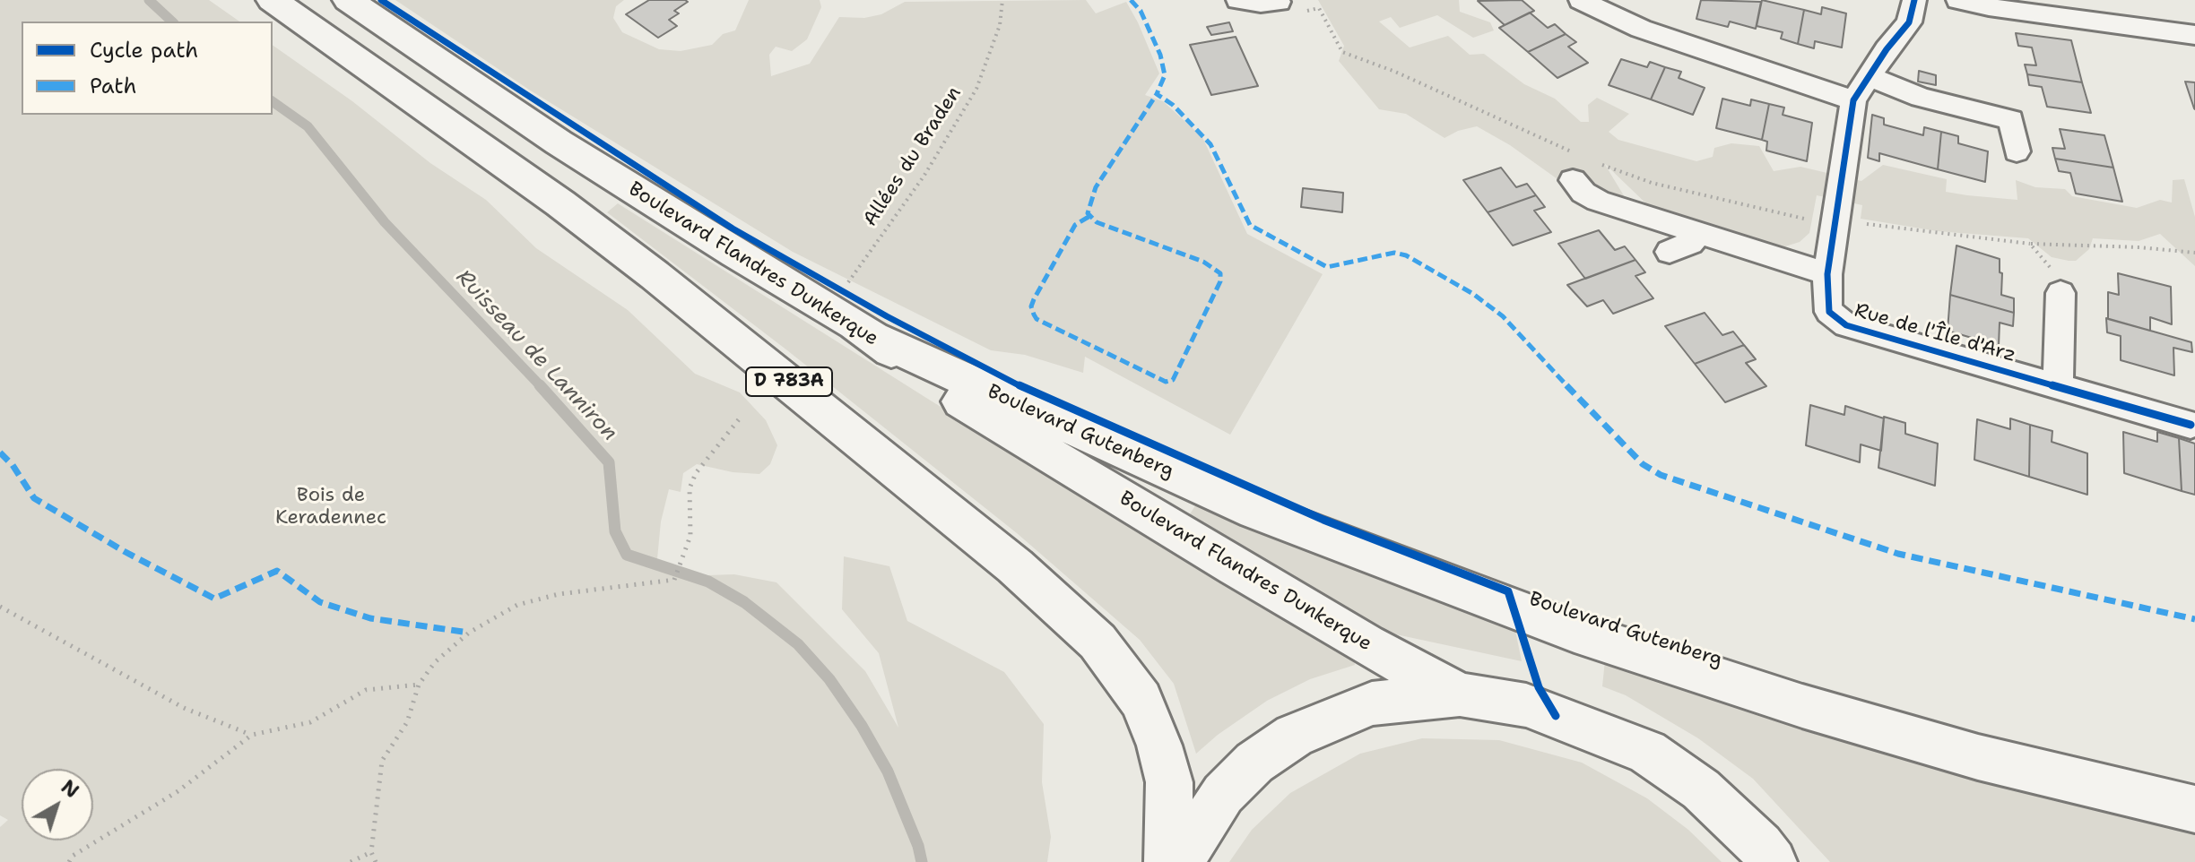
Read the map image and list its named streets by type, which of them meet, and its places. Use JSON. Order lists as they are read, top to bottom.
{
  "streets": {
    "main road": ["Boulevard Flandres Dunkerque", "D 783A", "Boulevard Gutenberg"],
    "street": ["Rue de l'Île d'Arz"],
    "path": ["Allées du Braden"]
  },
  "crossings": [
    ["Boulevard Flandres Dunkerque", "Boulevard Gutenberg"]
  ],
  "water": ["Ruisseau de Lanniron"],
  "parks": ["Bois de Keradennec"],
  "legend": ["Cycle path", "Path"],
  "north": "top right"
}
